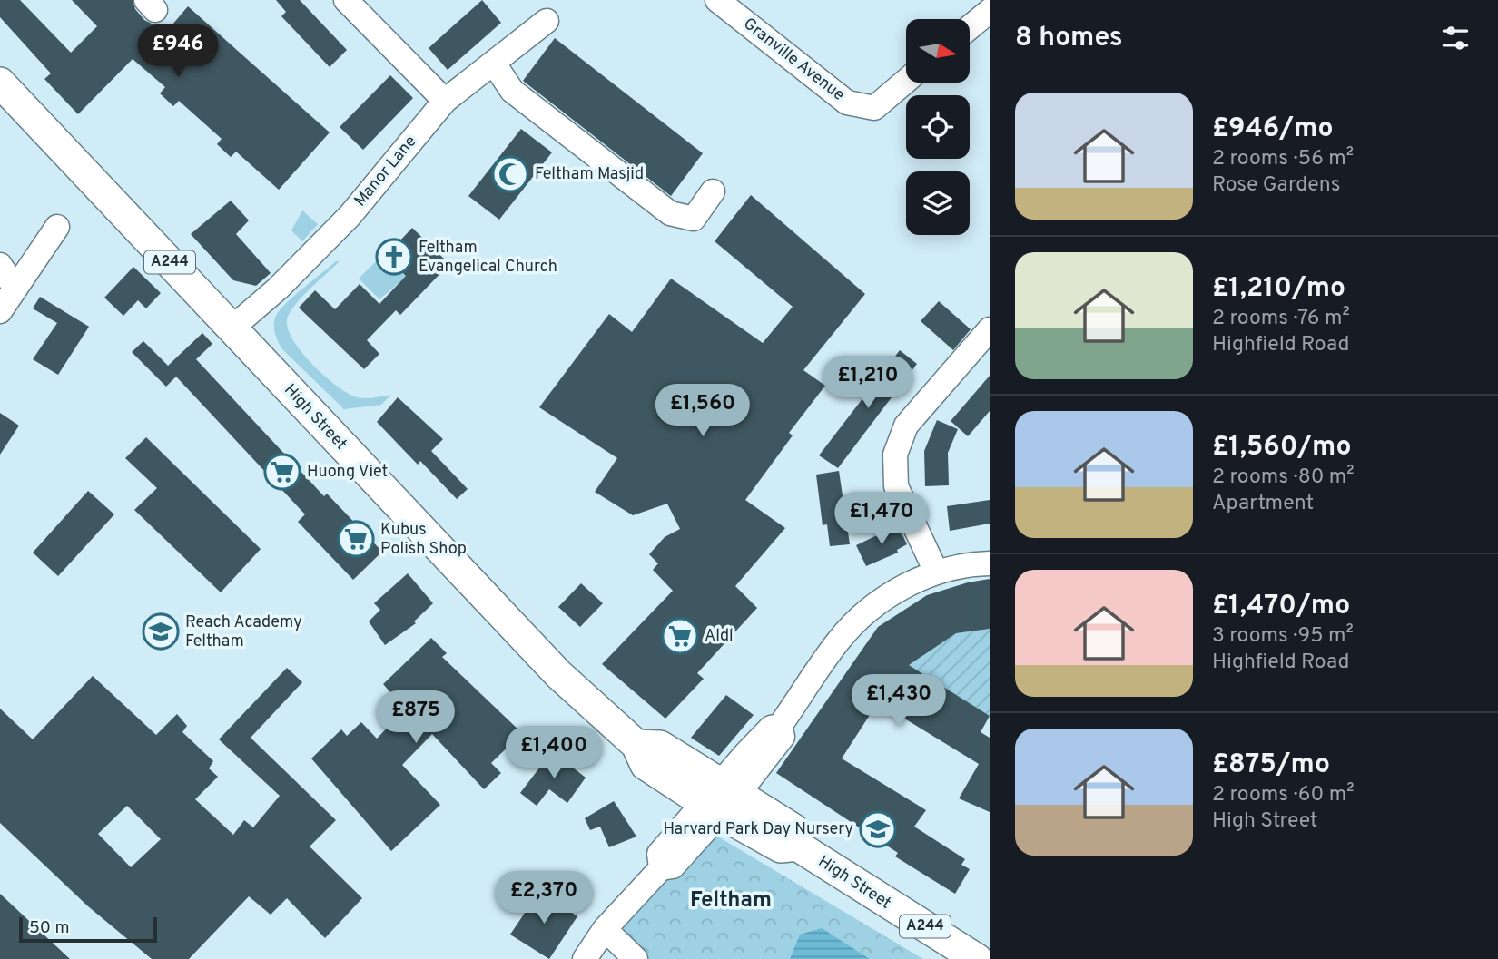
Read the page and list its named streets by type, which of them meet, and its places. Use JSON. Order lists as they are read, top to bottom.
{
  "streets": {
    "main road": ["A244", "High Street"],
    "street": ["Granville Avenue", "Manor Lane"]
  },
  "crossings": [
    ["Manor Lane", "High Street"]
  ],
  "districts": ["Feltham"],
  "places": {
    "mosque": ["Feltham Masjid"],
    "church": ["Feltham Evangelical Church"],
    "supermarket": ["Huong Viet", "Kubus Polish Shop", "Aldi"],
    "school or university": ["Reach Academy Feltham", "Harvard Park Day Nursery"]
  },
  "scale_bar": "50 m",
  "north": "right",
  "page": {
    "heading": "8 homes",
    "price": [
      "£946",
      "£1,210",
      "£1,560",
      "£1,470",
      "£1,430",
      "£875",
      "£1,400",
      "£2,370"
    ],
    "list": [
      {
        "name": "£946/mo",
        "note": "2 rooms · 56 m² · Rose Gardens"
      },
      {
        "name": "£1,210/mo",
        "note": "2 rooms · 76 m² · Highfield Road"
      },
      {
        "name": "£1,560/mo",
        "note": "2 rooms · 80 m² · Apartment"
      },
      {
        "name": "£1,470/mo",
        "note": "3 rooms · 95 m² · Highfield Road"
      },
      {
        "name": "£875/mo",
        "note": "2 rooms · 60 m² · High Street"
      }
    ],
    "scale": "50 m"
  }
}
